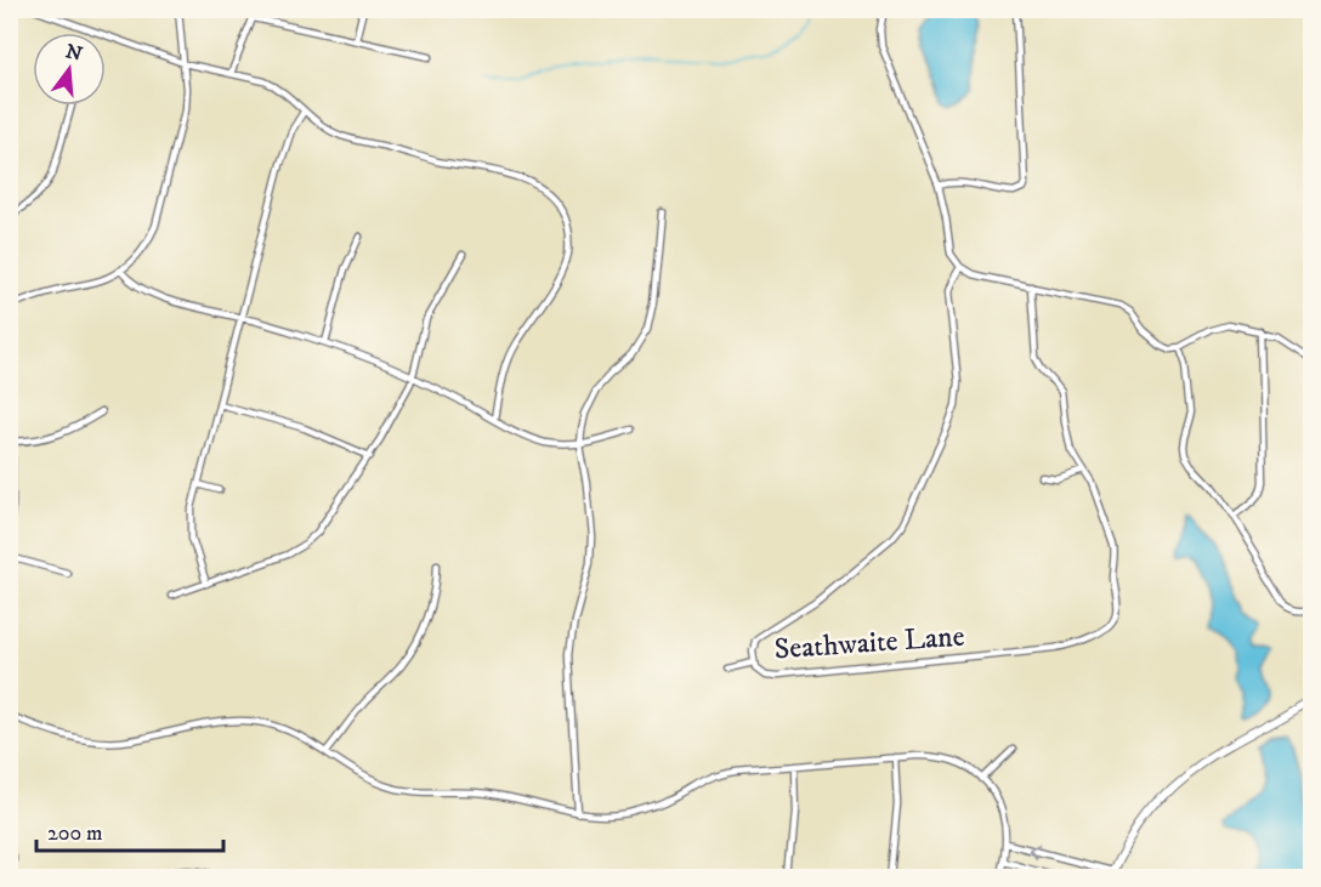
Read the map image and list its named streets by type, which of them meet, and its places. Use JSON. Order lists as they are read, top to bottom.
{
  "streets": {
    "street": ["Seathwaite Lane"]
  },
  "scale_bar": "200 m",
  "north": "top"
}
